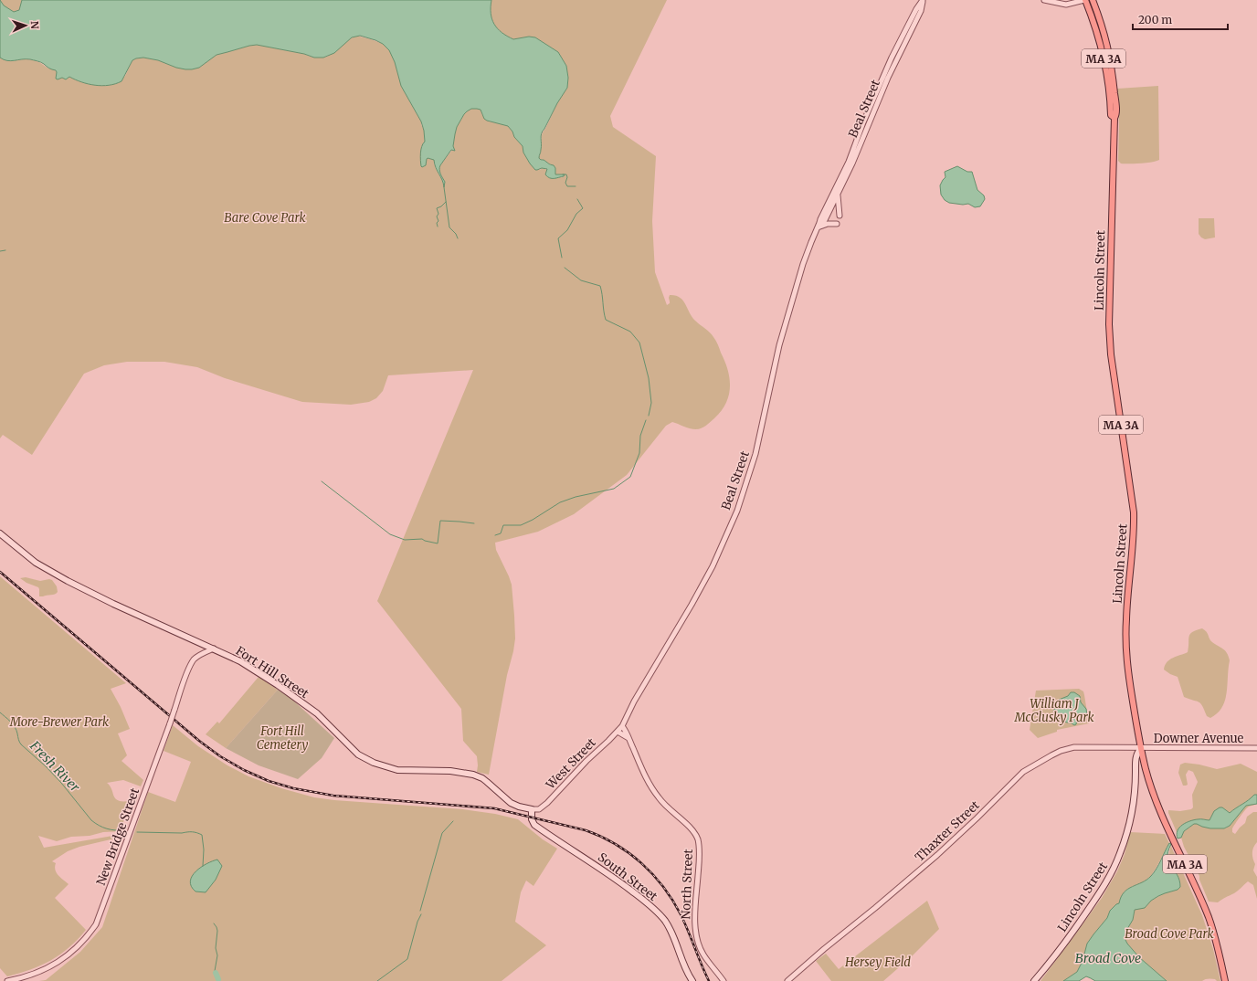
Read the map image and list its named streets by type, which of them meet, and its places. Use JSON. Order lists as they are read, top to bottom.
{
  "streets": {
    "main road": [
      "MA 3A",
      "Lincoln Street",
      "Fort Hill Street",
      "South Street"
    ],
    "street": [
      "Beal Street",
      "Downer Avenue",
      "West Street",
      "Thaxter Street",
      "New Bridge Street",
      "North Street"
    ]
  },
  "crossings": [
    ["MA 3A", "Lincoln Street"],
    ["MA 3A", "Downer Avenue"],
    ["MA 3A", "Thaxter Street"],
    ["Beal Street", "West Street"],
    ["Beal Street", "North Street"],
    ["Lincoln Street", "Downer Avenue"],
    ["Lincoln Street", "Thaxter Street"],
    ["Fort Hill Street", "West Street"],
    ["Fort Hill Street", "New Bridge Street"],
    ["Fort Hill Street", "South Street"],
    ["Downer Avenue", "Thaxter Street"],
    ["West Street", "South Street"],
    ["West Street", "North Street"]
  ],
  "water": ["Fresh River", "Broad Cove"],
  "parks": [
    "Bare Cove Park",
    "William J McClusky Park",
    "More-Brewer Park",
    "Fort Hill Cemetery",
    "Broad Cove Park",
    "Hersey Field"
  ],
  "scale_bar": "200 m",
  "north": "right"
}
